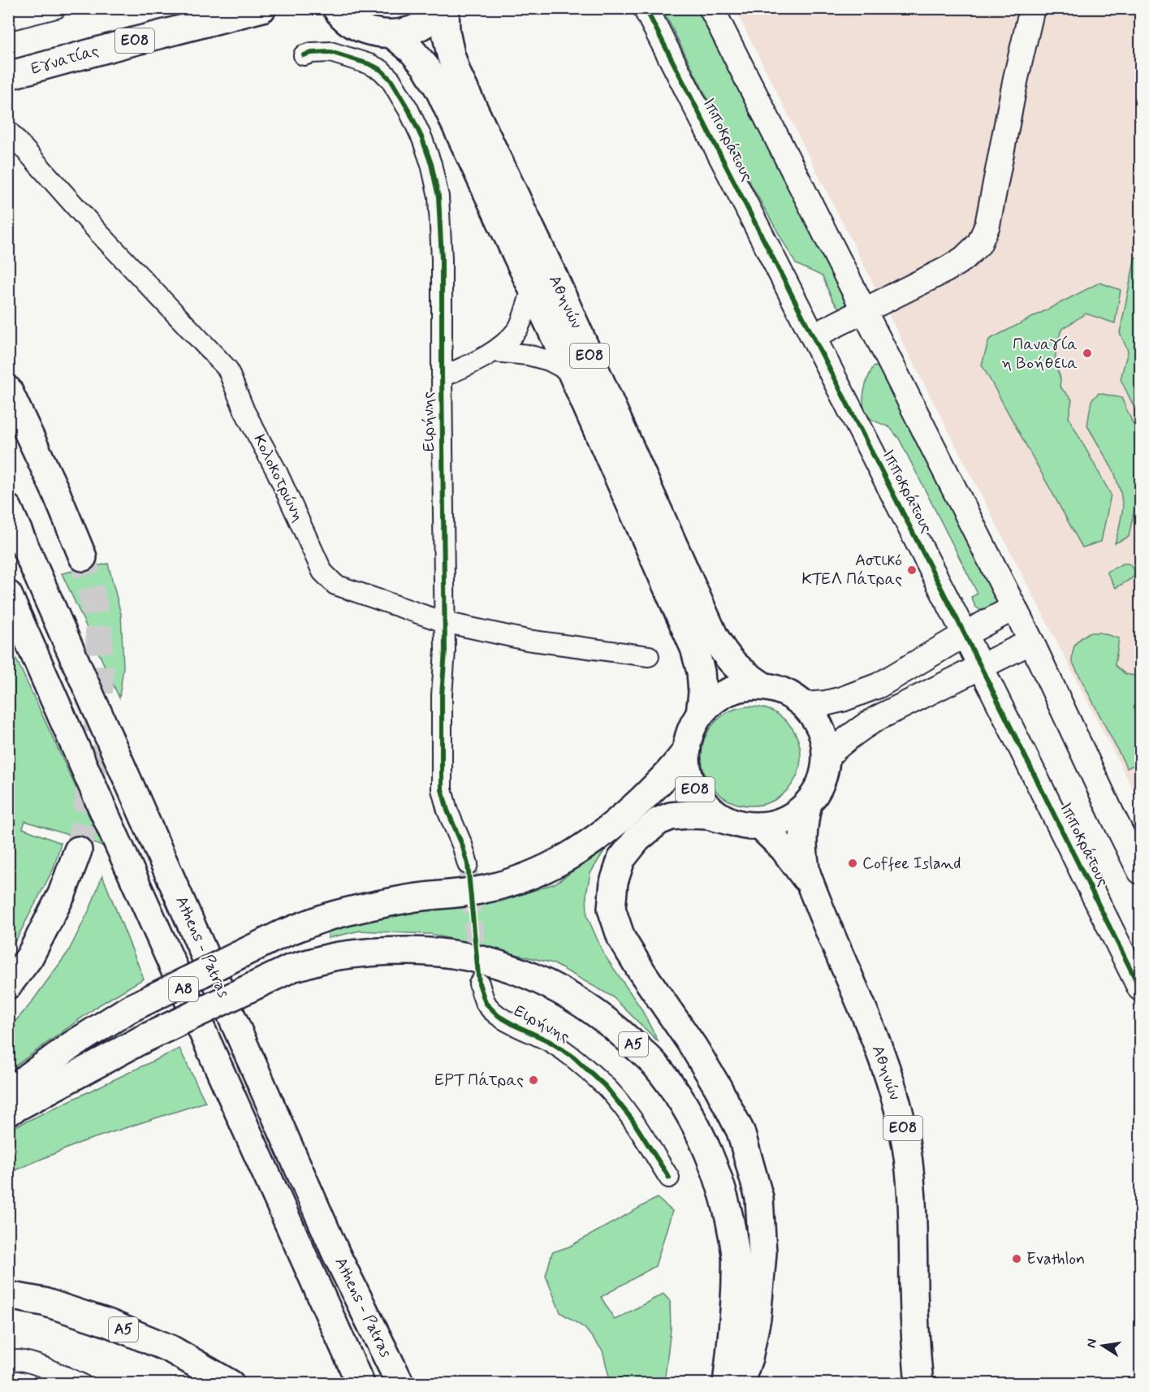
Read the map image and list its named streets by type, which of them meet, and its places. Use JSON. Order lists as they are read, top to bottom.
{
  "streets": {
    "main road": [
      "ΕΟ8",
      "Εγνατίας",
      "Αθηνών",
      "Athens - Patras",
      "Α8",
      "Α5"
    ],
    "street": ["Ιπποκράτους", "Ειρήνης", "Κολοκοτρώνη"]
  },
  "crossings": [
    ["Ειρήνης", "Κολοκοτρώνη"]
  ],
  "places": [
    "Παναγία η Βοήθεια",
    "Αστικό ΚΤΕΛ Πάτρας",
    "Coffee Island",
    "ΕΡΤ Πάτρας",
    "Evathlon"
  ],
  "north": "left"
}
